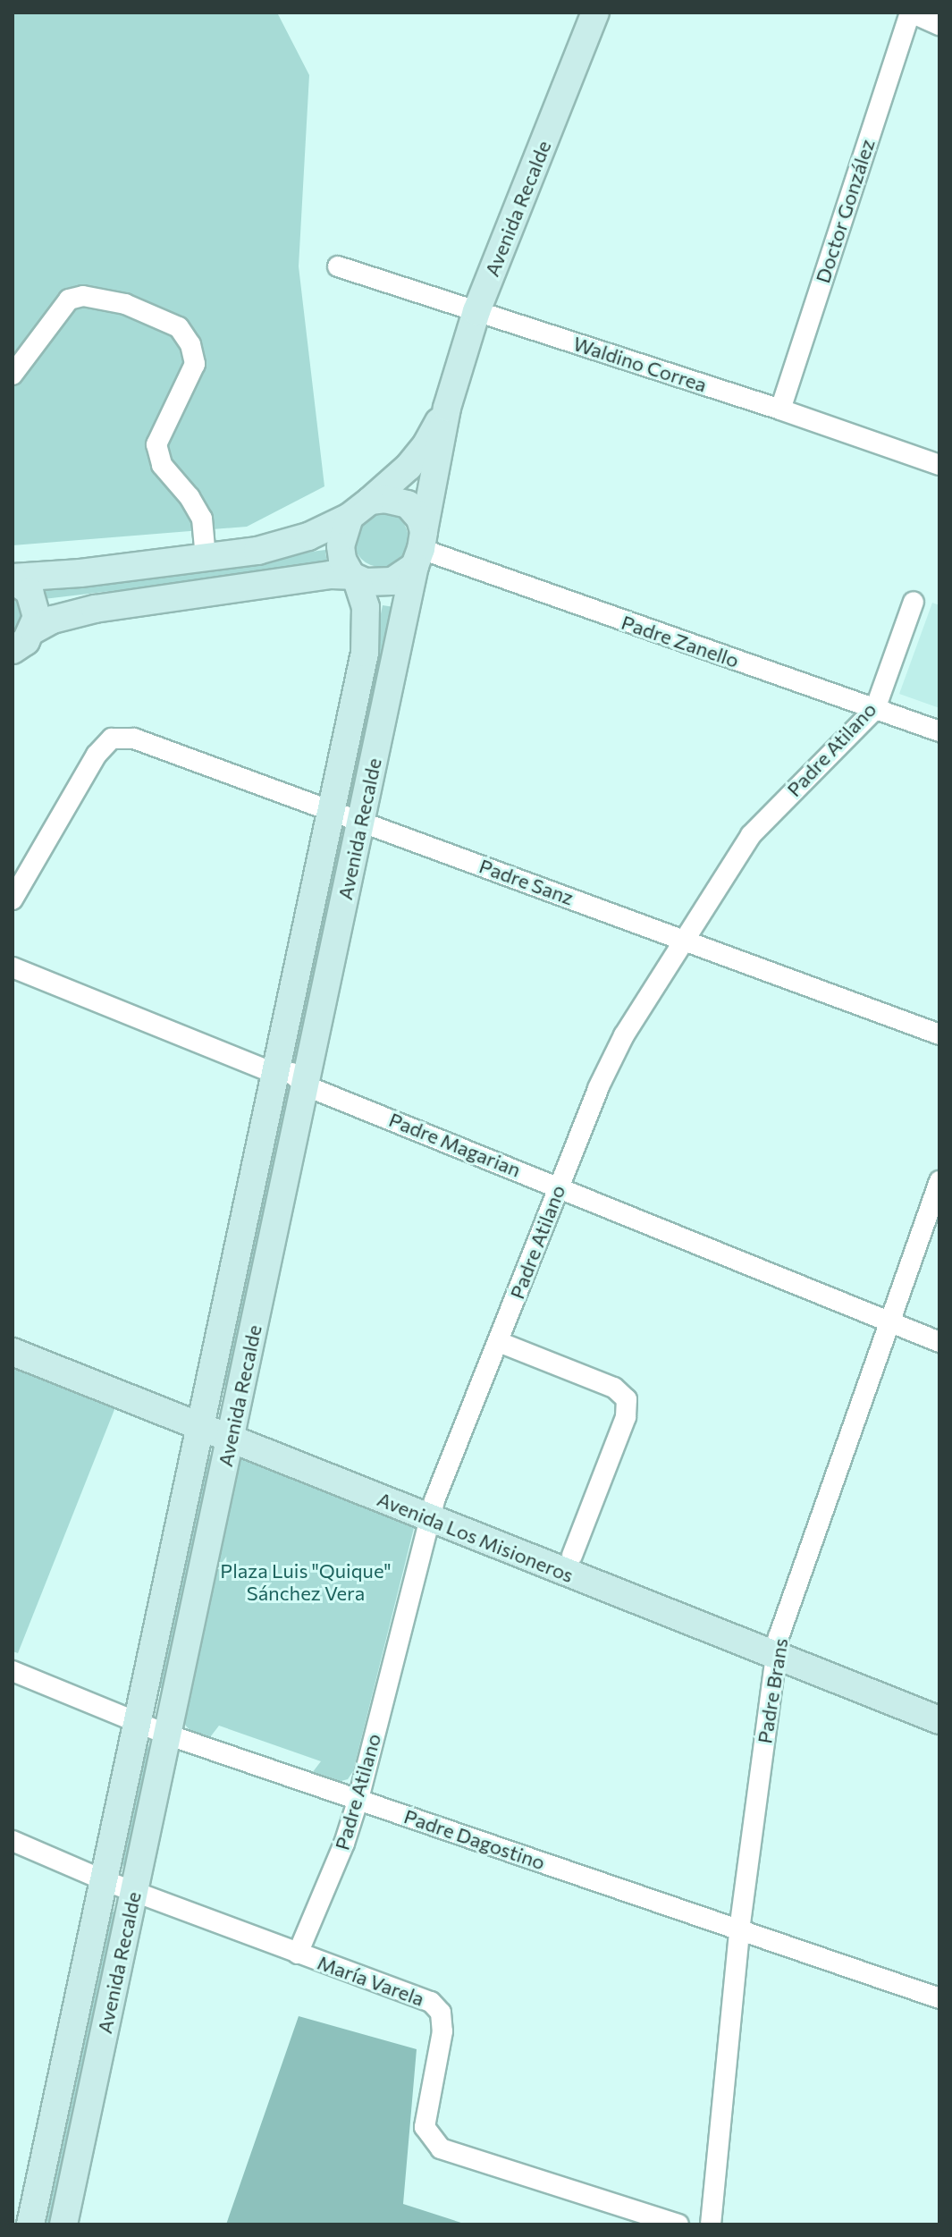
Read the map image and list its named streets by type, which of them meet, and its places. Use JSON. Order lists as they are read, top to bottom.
{
  "streets": {
    "main road": ["Avenida Recalde", "Avenida Los Misioneros"],
    "street": [
      "Doctor González",
      "Waldino Correa",
      "Padre Zanello",
      "Padre Atilano",
      "Padre Sanz",
      "Padre Magarian",
      "Padre Brans",
      "Padre Dagostino",
      "María Varela"
    ]
  },
  "crossings": [
    ["Avenida Recalde", "Waldino Correa"],
    ["Avenida Recalde", "Padre Zanello"],
    ["Avenida Recalde", "Padre Sanz"],
    ["Avenida Recalde", "Padre Magarian"],
    ["Avenida Recalde", "Avenida Los Misioneros"],
    ["Avenida Recalde", "Padre Dagostino"],
    ["Avenida Recalde", "María Varela"],
    ["Doctor González", "Waldino Correa"],
    ["Padre Zanello", "Padre Atilano"],
    ["Padre Atilano", "Padre Sanz"],
    ["Padre Atilano", "Padre Magarian"],
    ["Padre Atilano", "Avenida Los Misioneros"],
    ["Padre Atilano", "Padre Dagostino"],
    ["Padre Atilano", "María Varela"],
    ["Padre Magarian", "Padre Brans"],
    ["Avenida Los Misioneros", "Padre Brans"],
    ["Padre Brans", "Padre Dagostino"]
  ],
  "parks": ["Plaza Luis \"Quique\" Sánchez Vera"]
}
